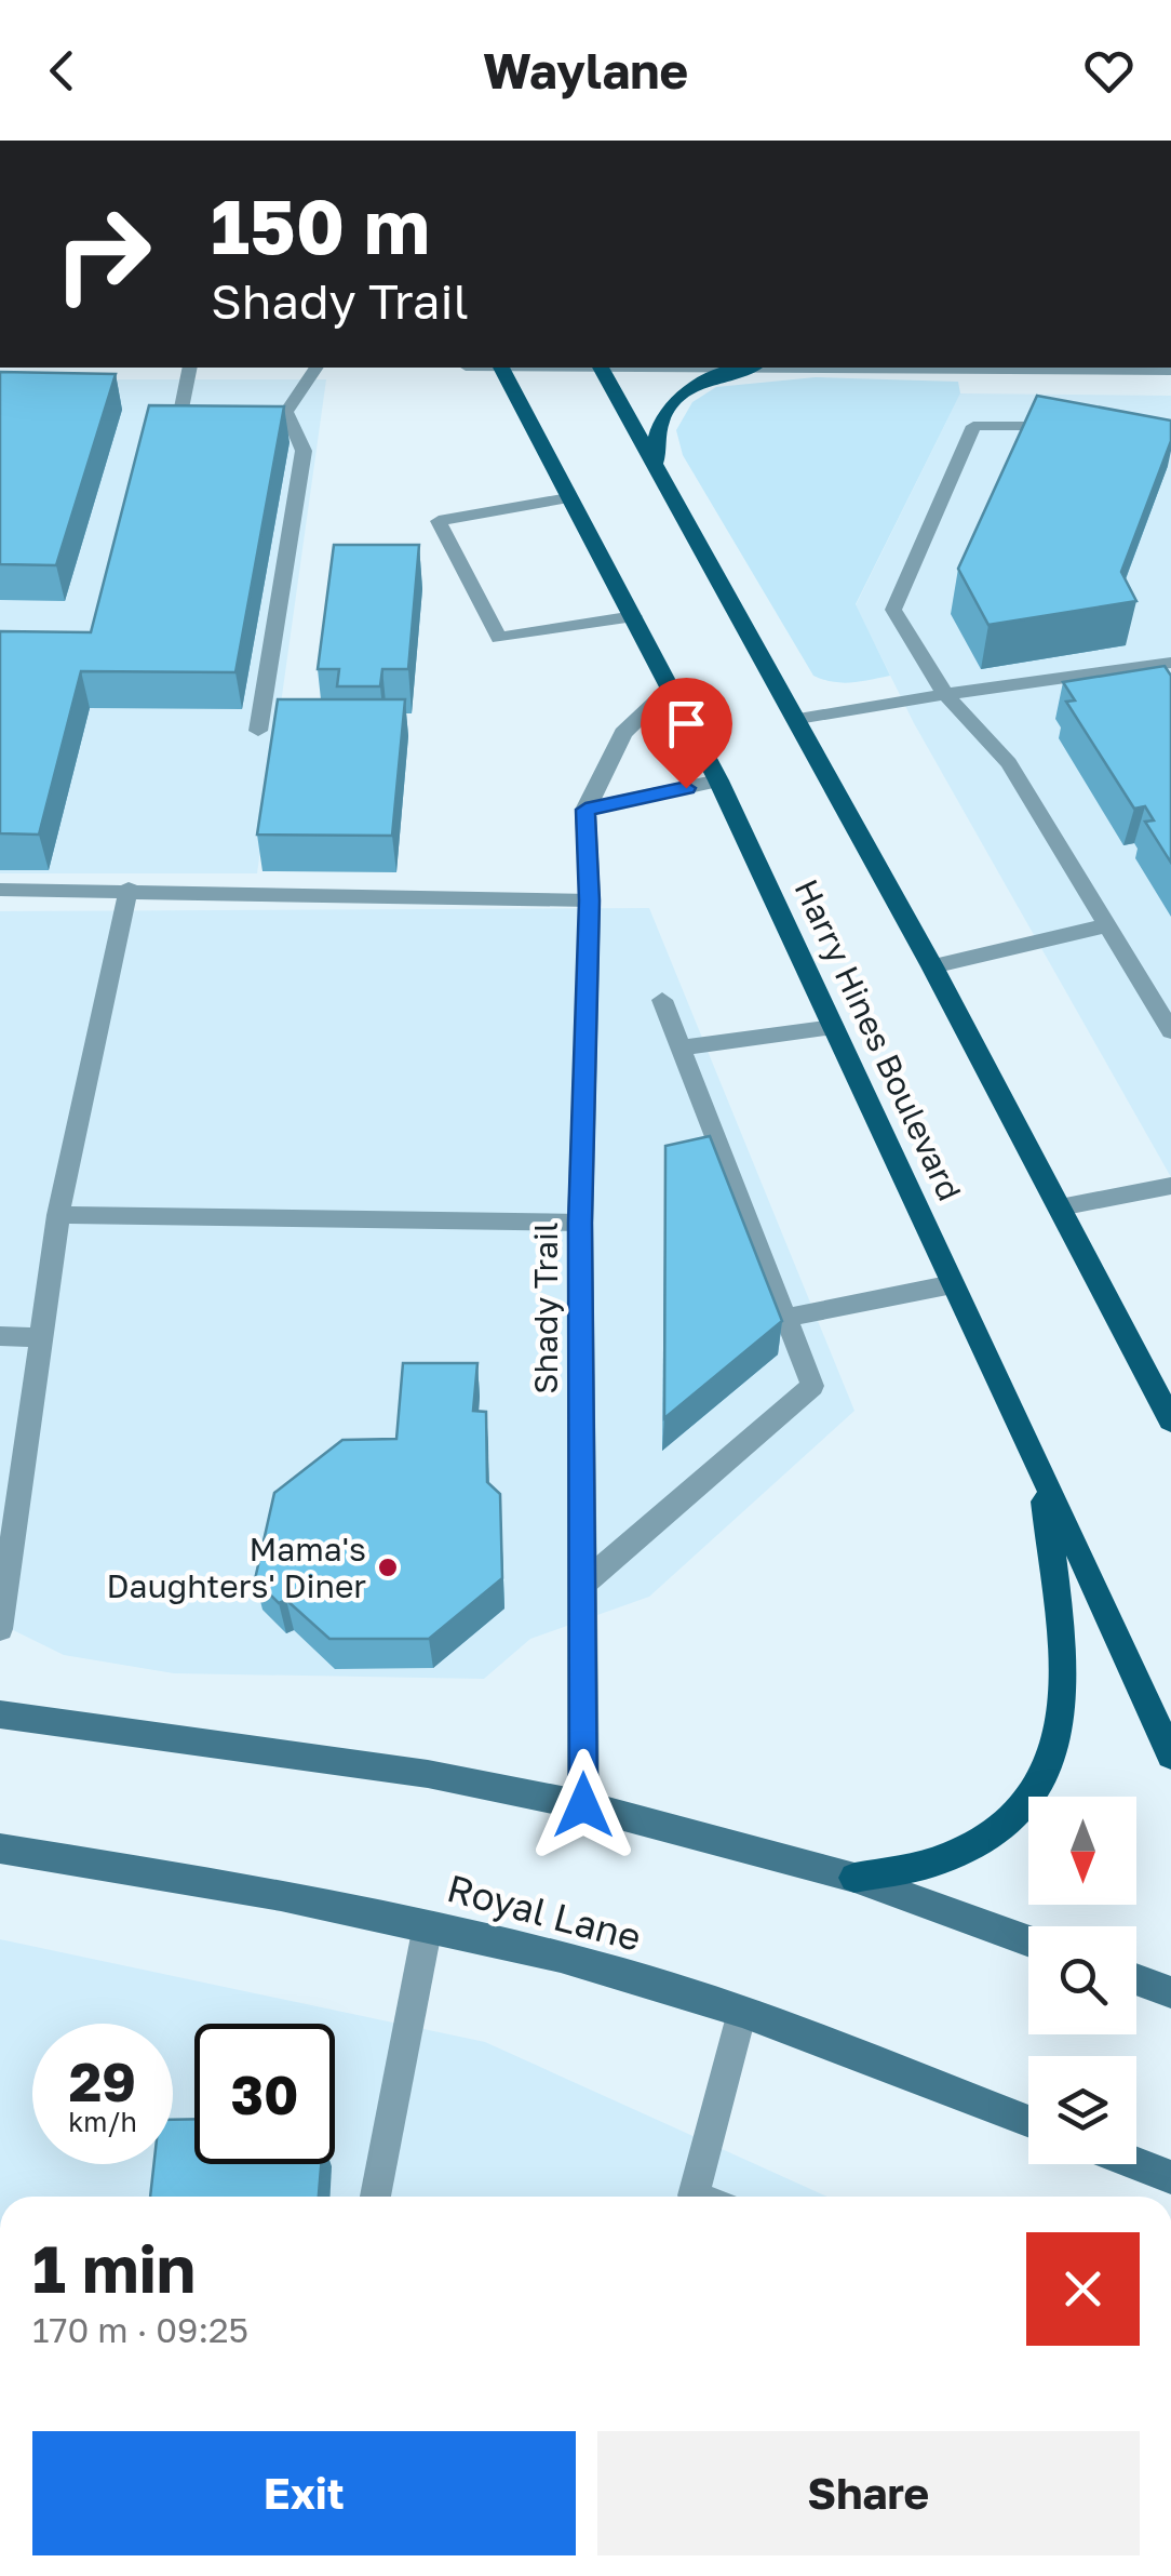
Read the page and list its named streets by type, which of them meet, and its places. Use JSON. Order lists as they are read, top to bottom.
{
  "streets": {
    "main road": ["Harry Hines Boulevard", "Royal Lane"],
    "street": ["Shady Trail"]
  },
  "crossings": [
    ["Harry Hines Boulevard", "Shady Trail"]
  ],
  "places": ["Mama's Daughters' Diner"],
  "north": "bottom",
  "page": {
    "header": "Waylane",
    "turn": ["150 m", "Shady Trail"],
    "speed": "29 km/h",
    "limit": "30",
    "heading": ["1 min", "170 m · 09:25"],
    "buttons": ["Exit", "Share"]
  }
}
